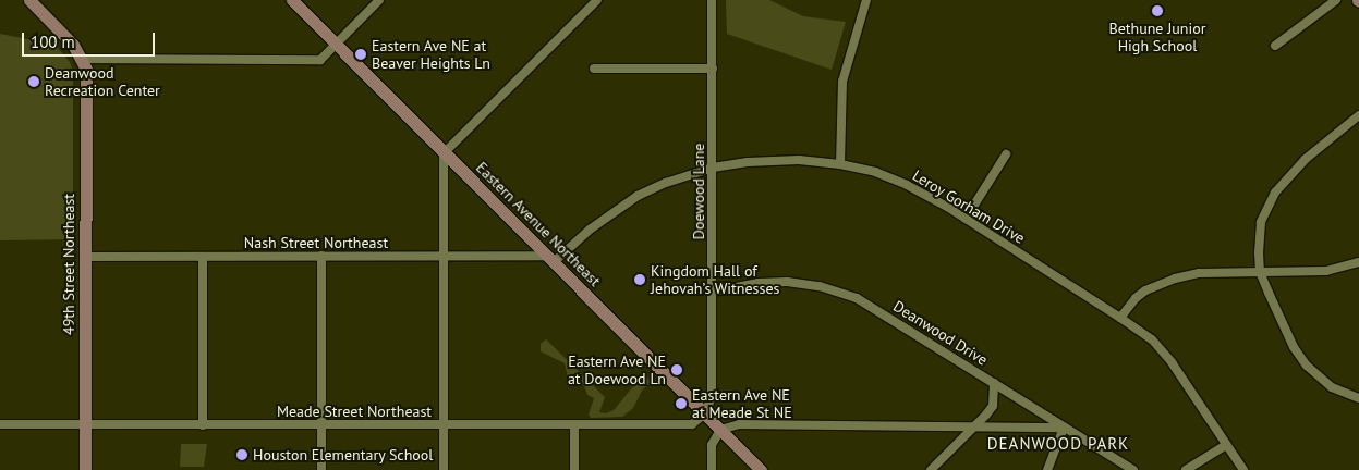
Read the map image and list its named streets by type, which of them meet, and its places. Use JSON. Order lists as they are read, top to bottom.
{
  "streets": {
    "main road": ["Eastern Avenue Northeast", "49th Street Northeast"],
    "street": [
      "Doewood Lane",
      "Leroy Gorham Drive",
      "Nash Street Northeast",
      "Deanwood Drive",
      "Meade Street Northeast"
    ]
  },
  "crossings": [
    ["Doewood Lane", "Leroy Gorham Drive"],
    ["Doewood Lane", "Eastern Avenue Northeast"],
    ["Doewood Lane", "Deanwood Drive"],
    ["Doewood Lane", "Meade Street Northeast"],
    ["Leroy Gorham Drive", "Eastern Avenue Northeast"],
    ["Leroy Gorham Drive", "Nash Street Northeast"],
    ["Eastern Avenue Northeast", "Nash Street Northeast"],
    ["Eastern Avenue Northeast", "Meade Street Northeast"],
    ["Nash Street Northeast", "49th Street Northeast"],
    ["49th Street Northeast", "Meade Street Northeast"]
  ],
  "districts": ["DEANWOOD PARK"],
  "places": [
    "Bethune Junior High School",
    "Eastern Ave NE at Beaver Heights Ln",
    "Deanwood Recreation Center",
    "Kingdom Hall of Jehovah’s Witnesses",
    "Eastern Ave NE at Doewood Ln",
    "Eastern Ave NE at Meade St NE",
    "Houston Elementary School"
  ],
  "scale_bar": "100 m"
}
